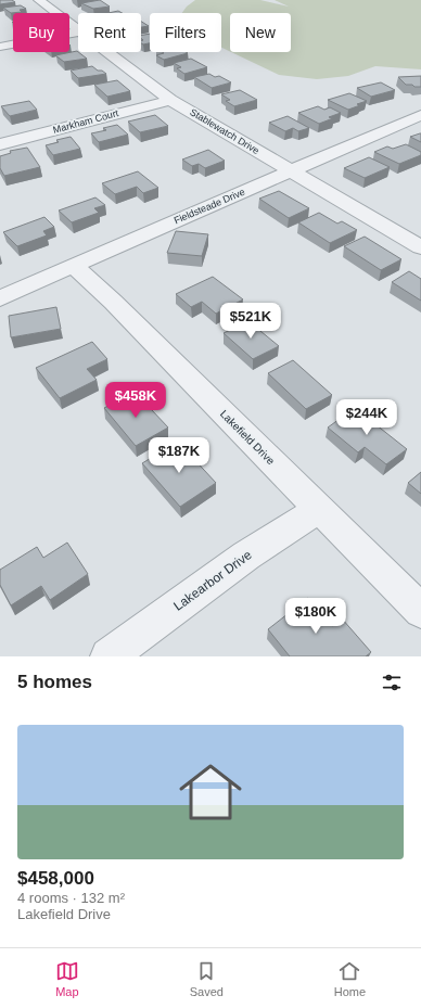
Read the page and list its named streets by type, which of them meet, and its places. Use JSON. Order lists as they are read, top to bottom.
{
  "streets": {
    "street": [
      "Markham Court",
      "Stablewatch Drive",
      "Fieldsteade Drive",
      "Lakefield Drive",
      "Lakearbor Drive"
    ]
  },
  "crossings": [
    ["Markham Court", "Stablewatch Drive"],
    ["Stablewatch Drive", "Fieldsteade Drive"],
    ["Fieldsteade Drive", "Lakefield Drive"],
    ["Lakefield Drive", "Lakearbor Drive"]
  ],
  "page": {
    "chip": [
      "Buy",
      "Rent",
      "Filters",
      "New"
    ],
    "price": [
      "$521K",
      "$458K",
      "$244K",
      "$187K",
      "$180K"
    ],
    "heading": "5 homes",
    "list": [
      {
        "name": "$458,000",
        "note": "4 rooms · 132 m² · Lakefield Drive"
      }
    ],
    "tabs": ["Map", "Saved", "Home"]
  }
}
